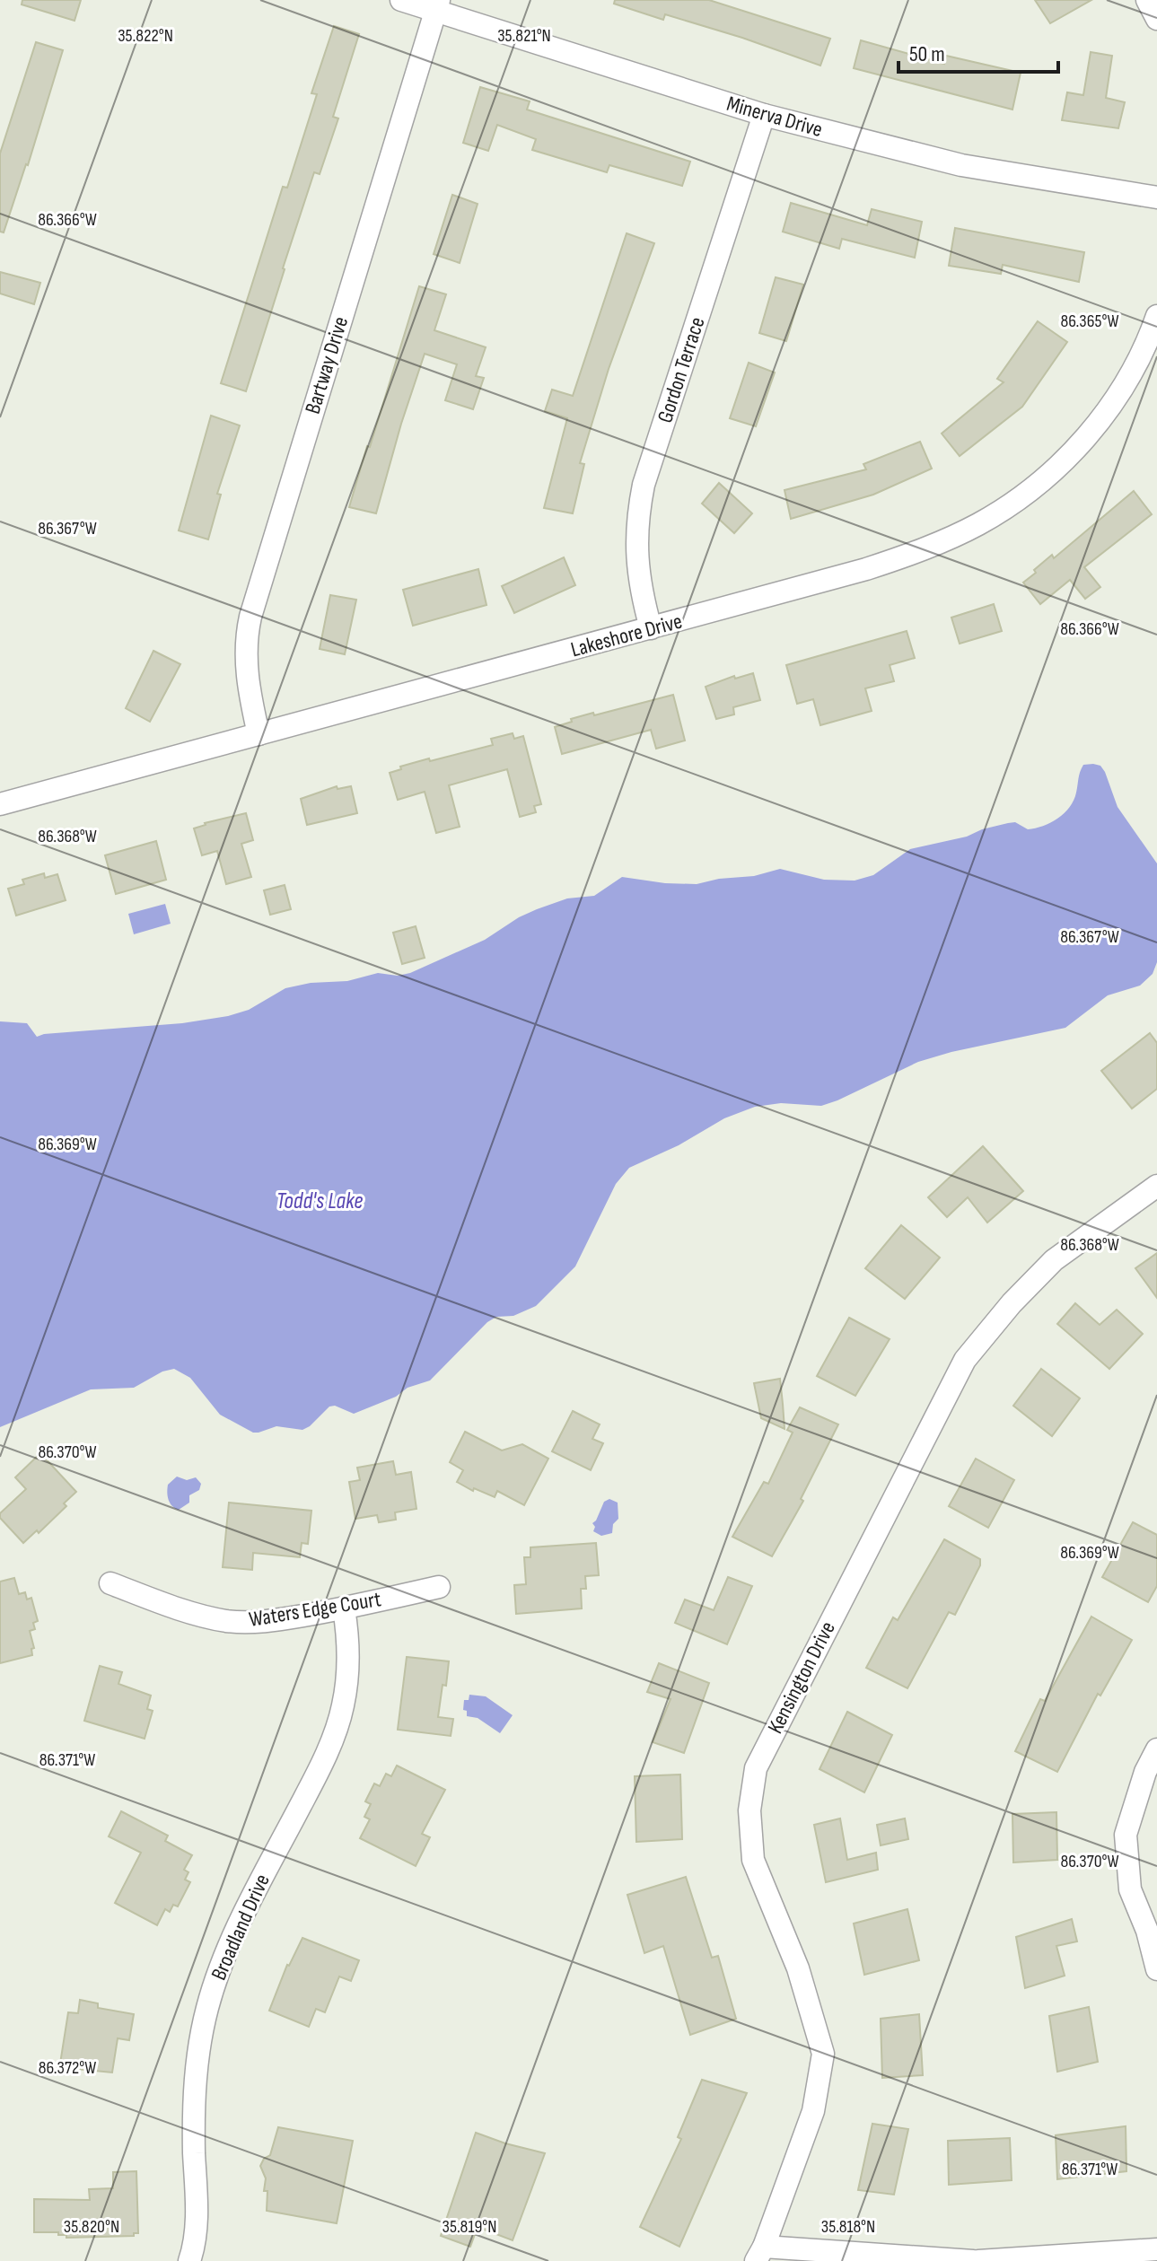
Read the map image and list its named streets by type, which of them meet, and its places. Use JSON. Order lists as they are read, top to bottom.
{
  "streets": {
    "street": [
      "Minerva Drive",
      "Bartway Drive",
      "Gordon Terrace",
      "Lakeshore Drive",
      "Waters Edge Court",
      "Kensington Drive",
      "Broadland Drive"
    ]
  },
  "crossings": [
    ["Minerva Drive", "Bartway Drive"],
    ["Minerva Drive", "Gordon Terrace"],
    ["Bartway Drive", "Lakeshore Drive"],
    ["Gordon Terrace", "Lakeshore Drive"],
    ["Waters Edge Court", "Broadland Drive"]
  ],
  "water": ["Todd's Lake"],
  "scale_bar": "50 m",
  "coordinates": [
    "35.822°N",
    "35.821°N",
    "86.366°W",
    "86.365°W",
    "86.367°W",
    "86.368°W",
    "86.369°W",
    "86.370°W",
    "86.371°W",
    "86.372°W",
    "35.820°N",
    "35.819°N",
    "35.818°N"
  ]
}
